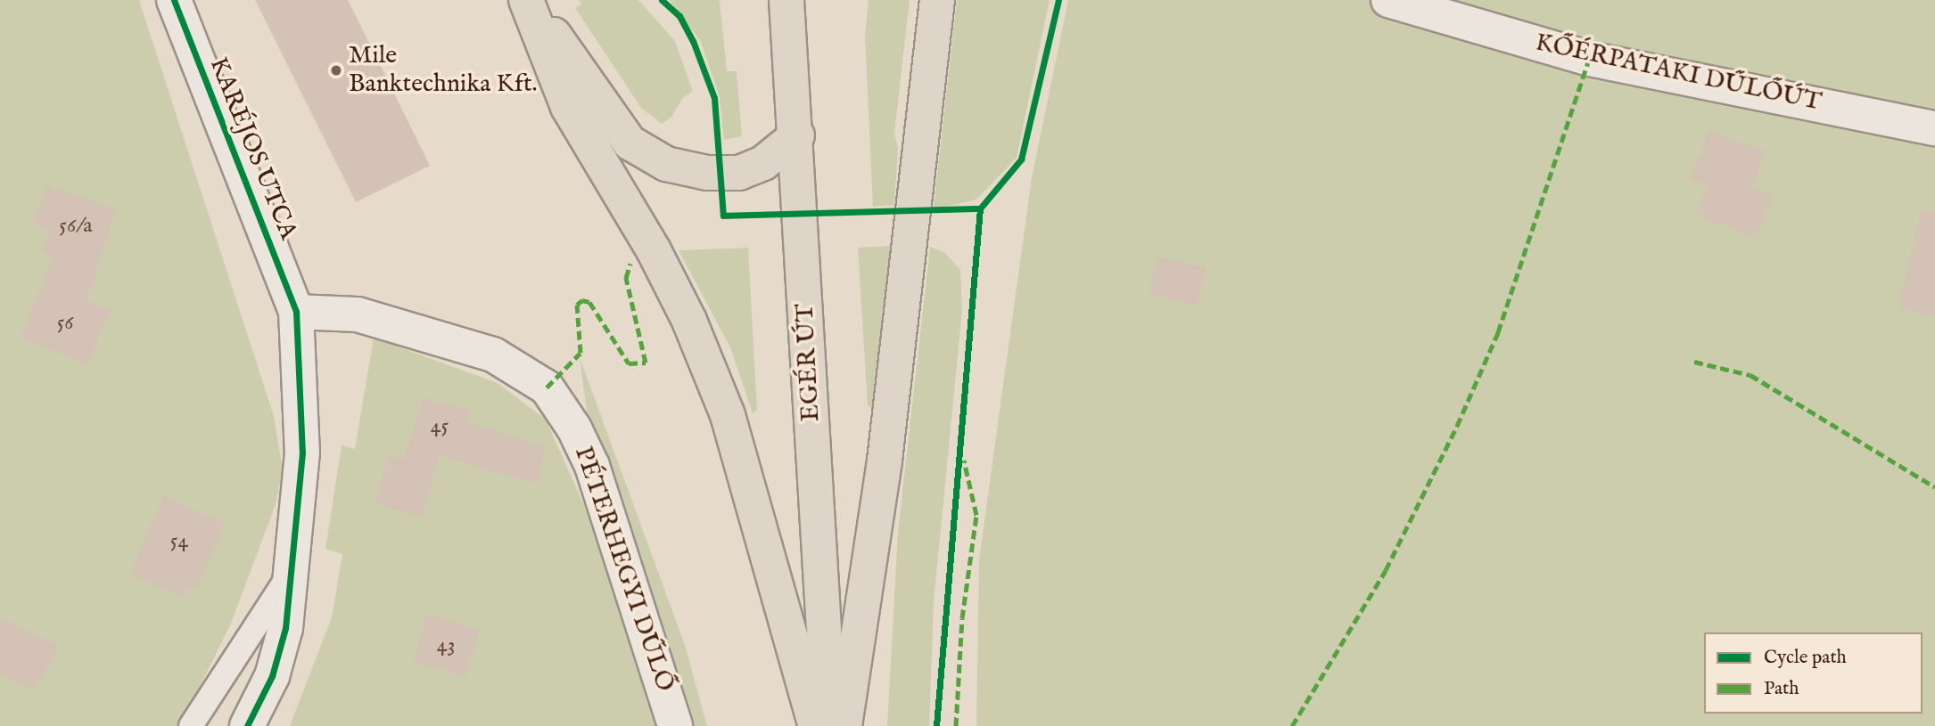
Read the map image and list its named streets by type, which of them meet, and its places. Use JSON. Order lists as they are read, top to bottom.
{
  "streets": {
    "main road": ["EGÉR ÚT"],
    "street": ["KŐÉRPATAKI DŰLŐÚT", "KARÉJOS UTCA", "PÉTERHEGYI DŰLŐ"]
  },
  "crossings": [
    ["KARÉJOS UTCA", "PÉTERHEGYI DŰLŐ"]
  ],
  "places": ["Mile Banktechnika Kft."],
  "house_numbers": [
    "56/a",
    "56",
    "45",
    "54",
    "43"
  ],
  "legend": ["Cycle path", "Path"]
}
